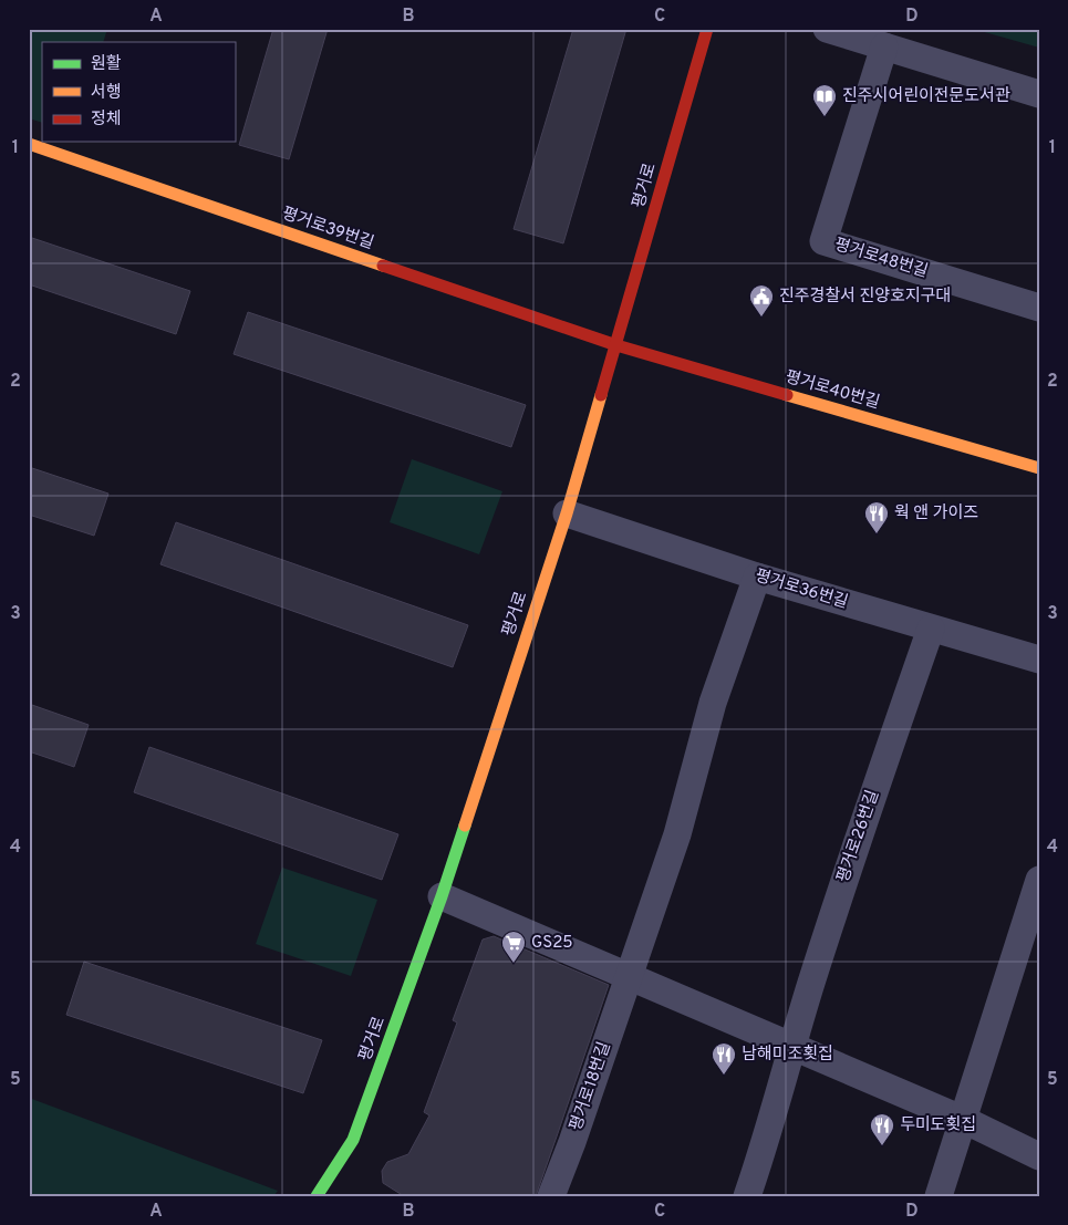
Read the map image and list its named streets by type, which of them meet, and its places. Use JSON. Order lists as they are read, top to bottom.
{
  "streets": {
    "street": [
      "평거로",
      "평거로39번길",
      "평거로48번길",
      "평거로40번길",
      "평거로36번길",
      "평거로26번길",
      "평거로18번길"
    ]
  },
  "crossings": [
    ["평거로", "평거로39번길"],
    ["평거로", "평거로40번길"],
    ["평거로", "평거로36번길"],
    ["평거로39번길", "평거로40번길"],
    ["평거로36번길", "평거로26번길"]
  ],
  "places": {
    "library": ["진주시어린이전문도서관"],
    "public building": ["진주경찰서 진양호지구대"],
    "restaurant": ["웍 앤 가이즈", "남해미조횟집", "두미도횟집"],
    "supermarket": ["GS25"]
  },
  "legend": ["원활", "서행", "정체"],
  "grid": {
    "columns": [
      "A",
      "B",
      "C",
      "D"
    ],
    "rows": [
      "1",
      "2",
      "3",
      "4",
      "5"
    ]
  }
}
